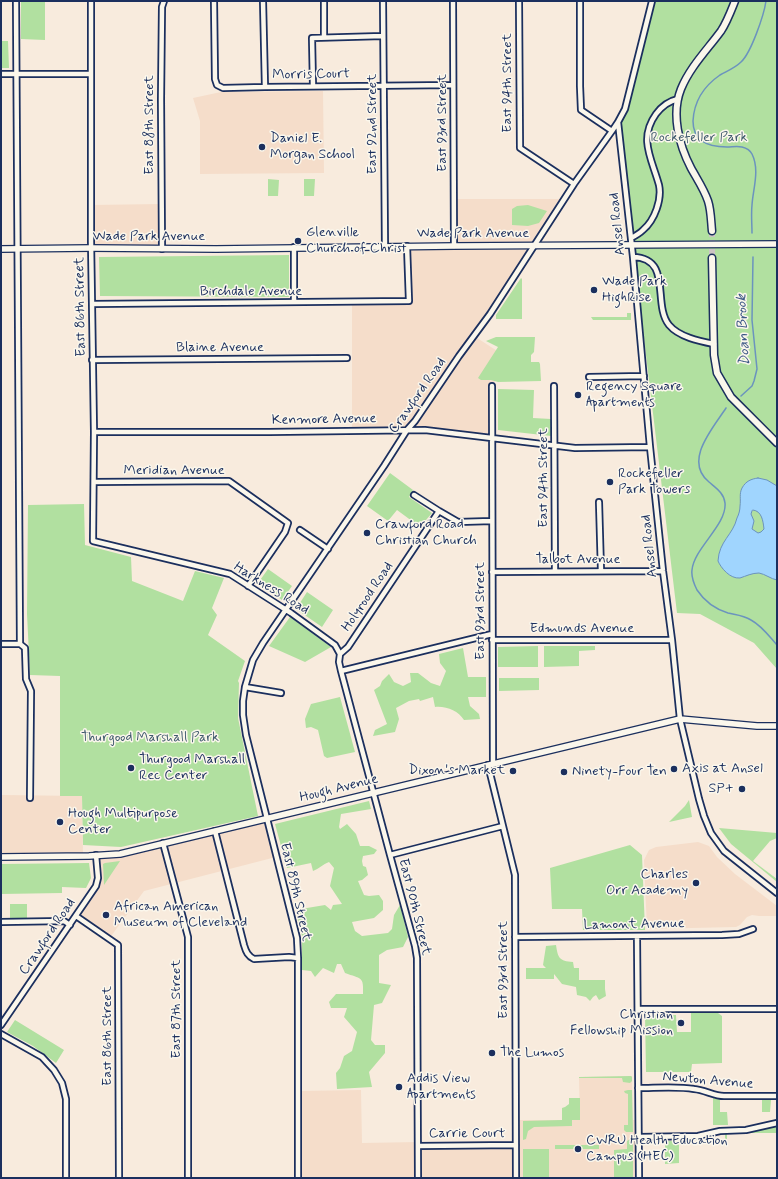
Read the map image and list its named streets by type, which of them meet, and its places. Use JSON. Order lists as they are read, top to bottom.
{
  "streets": {
    "street": [
      "Morris Court",
      "East 94th Street",
      "East 93rd Street",
      "East 92nd Street",
      "East 88th Street",
      "Ansel Road",
      "Wade Park Avenue",
      "Birchdale Avenue",
      "East 86th Street",
      "Blaine Avenue",
      "Crawford Road",
      "Kenmore Avenue",
      "Meridian Avenue",
      "Talbot Avenue",
      "Harkness Road",
      "Holyrood Road",
      "Edmunds Avenue",
      "Hough Avenue",
      "East 89th Street",
      "East 90th Street",
      "Lamont Avenue",
      "East 87th Street",
      "Newton Avenue",
      "Carrie Court"
    ]
  },
  "crossings": [
    ["Morris Court", "East 93rd Street"],
    ["Morris Court", "East 92nd Street"],
    ["East 94th Street", "Crawford Road"],
    ["East 94th Street", "Kenmore Avenue"],
    ["East 94th Street", "Talbot Avenue"],
    ["East 93rd Street", "Wade Park Avenue"],
    ["East 93rd Street", "Kenmore Avenue"],
    ["East 93rd Street", "Talbot Avenue"],
    ["East 93rd Street", "Edmunds Avenue"],
    ["East 93rd Street", "Hough Avenue"],
    ["East 93rd Street", "Lamont Avenue"],
    ["East 93rd Street", "Carrie Court"],
    ["East 92nd Street", "Wade Park Avenue"],
    ["East 88th Street", "Wade Park Avenue"],
    ["Ansel Road", "Wade Park Avenue"],
    ["Ansel Road", "Crawford Road"],
    ["Ansel Road", "Kenmore Avenue"],
    ["Ansel Road", "Talbot Avenue"],
    ["Ansel Road", "Edmunds Avenue"],
    ["Ansel Road", "Hough Avenue"],
    ["Wade Park Avenue", "Birchdale Avenue"],
    ["Wade Park Avenue", "East 86th Street"],
    ["Wade Park Avenue", "Crawford Road"],
    ["Birchdale Avenue", "East 86th Street"],
    ["East 86th Street", "Blaine Avenue"],
    ["East 86th Street", "Crawford Road"],
    ["East 86th Street", "Kenmore Avenue"],
    ["East 86th Street", "Meridian Avenue"],
    ["East 86th Street", "Harkness Road"],
    ["Crawford Road", "Kenmore Avenue"],
    ["Crawford Road", "Harkness Road"],
    ["Crawford Road", "Hough Avenue"],
    ["Crawford Road", "East 89th Street"],
    ["Meridian Avenue", "Harkness Road"],
    ["Harkness Road", "Holyrood Road"],
    ["Hough Avenue", "East 89th Street"],
    ["Hough Avenue", "East 90th Street"],
    ["Hough Avenue", "East 87th Street"],
    ["East 90th Street", "Carrie Court"]
  ],
  "water": ["Doan Brook"],
  "parks": ["Rockefeller Park", "Thurgood Marshall Park"],
  "places": [
    "Daniel E. Morgan School",
    "Glenville Church of Christ",
    "Wade Park HighRise",
    "Regency Square Apartments",
    "Rockefeller Park Towers",
    "Crawford Road Christian Church",
    "Thurgood Marshall Rec Center",
    "Axis at Ansel",
    "Dixon's Market",
    "Ninety-Four Ten",
    "SP+",
    "Hough Multipurpose Center",
    "Charles Orr Academy",
    "African American Museum of Cleveland",
    "Christian Fellowship Mission",
    "The Lumos",
    "Addis View Apartments",
    "CWRU Health Education Campus (HEC)"
  ]
}
